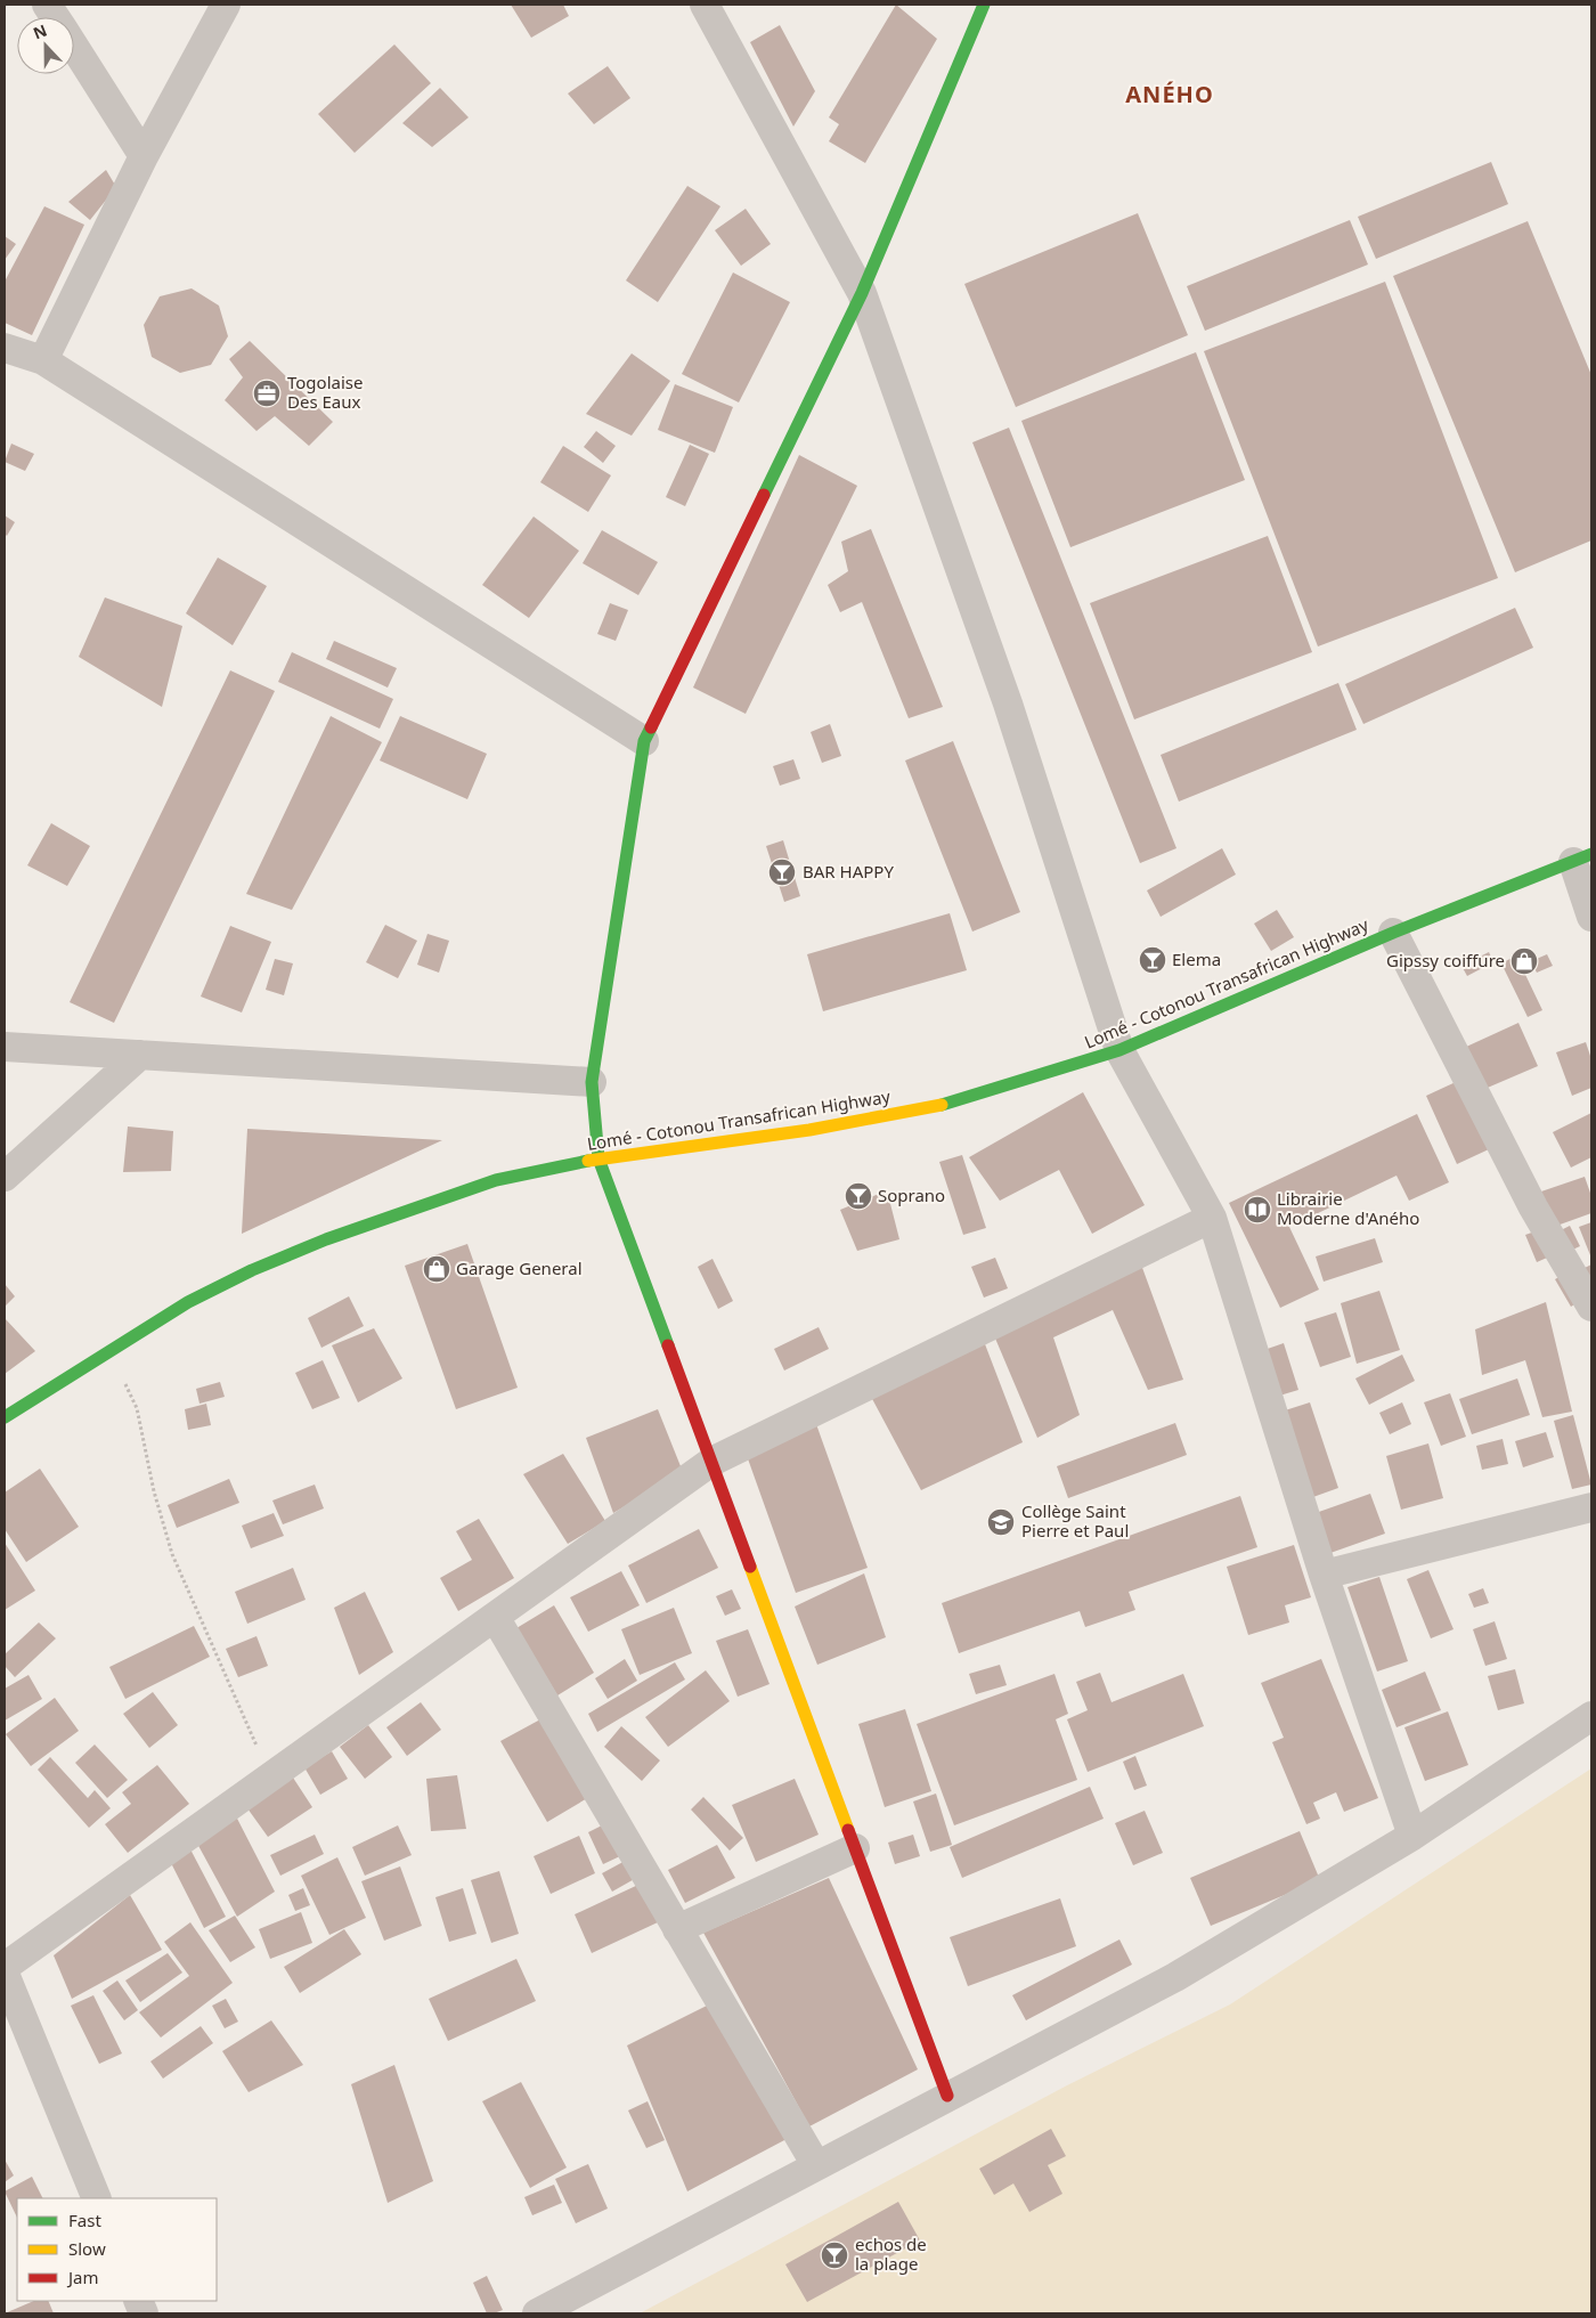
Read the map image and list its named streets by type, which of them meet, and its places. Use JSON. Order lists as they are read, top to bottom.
{
  "streets": {
    "main road": ["Lomé - Cotonou Transafrican Highway"]
  },
  "districts": ["ANÉHO"],
  "places": {
    "office": ["Togolaise Des Eaux"],
    "bar": [
      "BAR HAPPY",
      "Elema",
      "Soprano",
      "echos de la plage"
    ],
    "shop": ["Gipssy coiffure", "Garage General"],
    "library": ["Librairie Moderne d'Aného"],
    "school or university": ["Collège Saint Pierre et Paul"]
  },
  "legend": ["Fast", "Slow", "Jam"],
  "north": "top"
}
